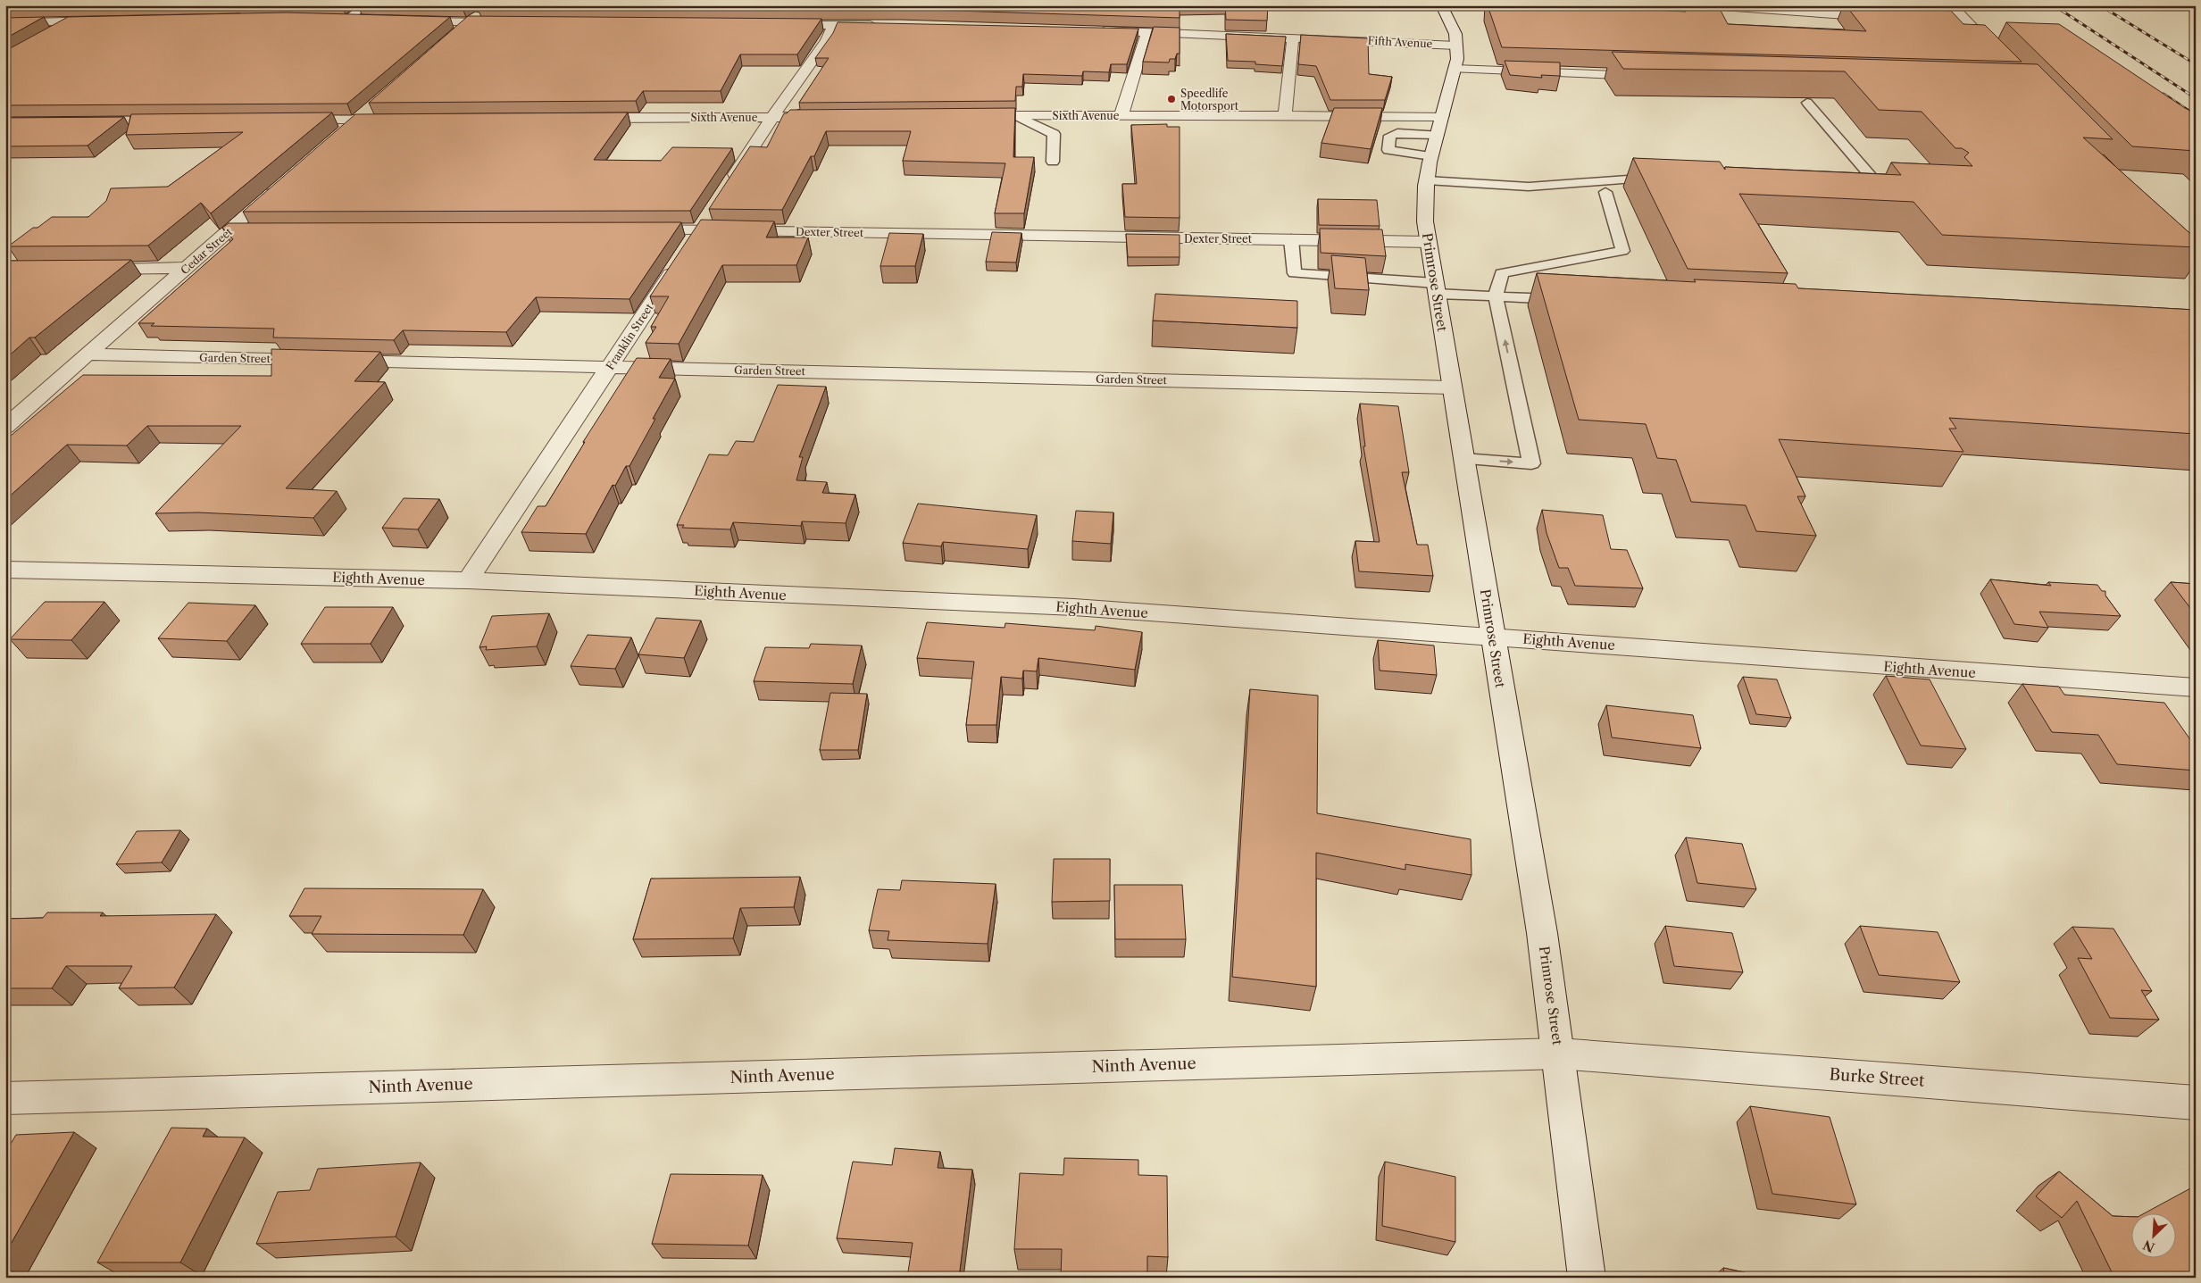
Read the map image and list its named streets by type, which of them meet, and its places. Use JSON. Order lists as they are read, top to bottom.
{
  "streets": {
    "street": [
      "Fifth Avenue",
      "Sixth Avenue",
      "Dexter Street",
      "Cedar Street",
      "Primrose Street",
      "Franklin Street",
      "Garden Street",
      "Eighth Avenue",
      "Ninth Avenue",
      "Burke Street"
    ]
  },
  "crossings": [
    ["Fifth Avenue", "Primrose Street"],
    ["Sixth Avenue", "Primrose Street"],
    ["Dexter Street", "Primrose Street"],
    ["Dexter Street", "Franklin Street"],
    ["Cedar Street", "Garden Street"],
    ["Primrose Street", "Garden Street"],
    ["Primrose Street", "Eighth Avenue"],
    ["Primrose Street", "Ninth Avenue"],
    ["Primrose Street", "Burke Street"],
    ["Franklin Street", "Garden Street"],
    ["Franklin Street", "Eighth Avenue"],
    ["Ninth Avenue", "Burke Street"]
  ],
  "places": ["Speedlife Motorsport"],
  "north": "bottom left"
}
